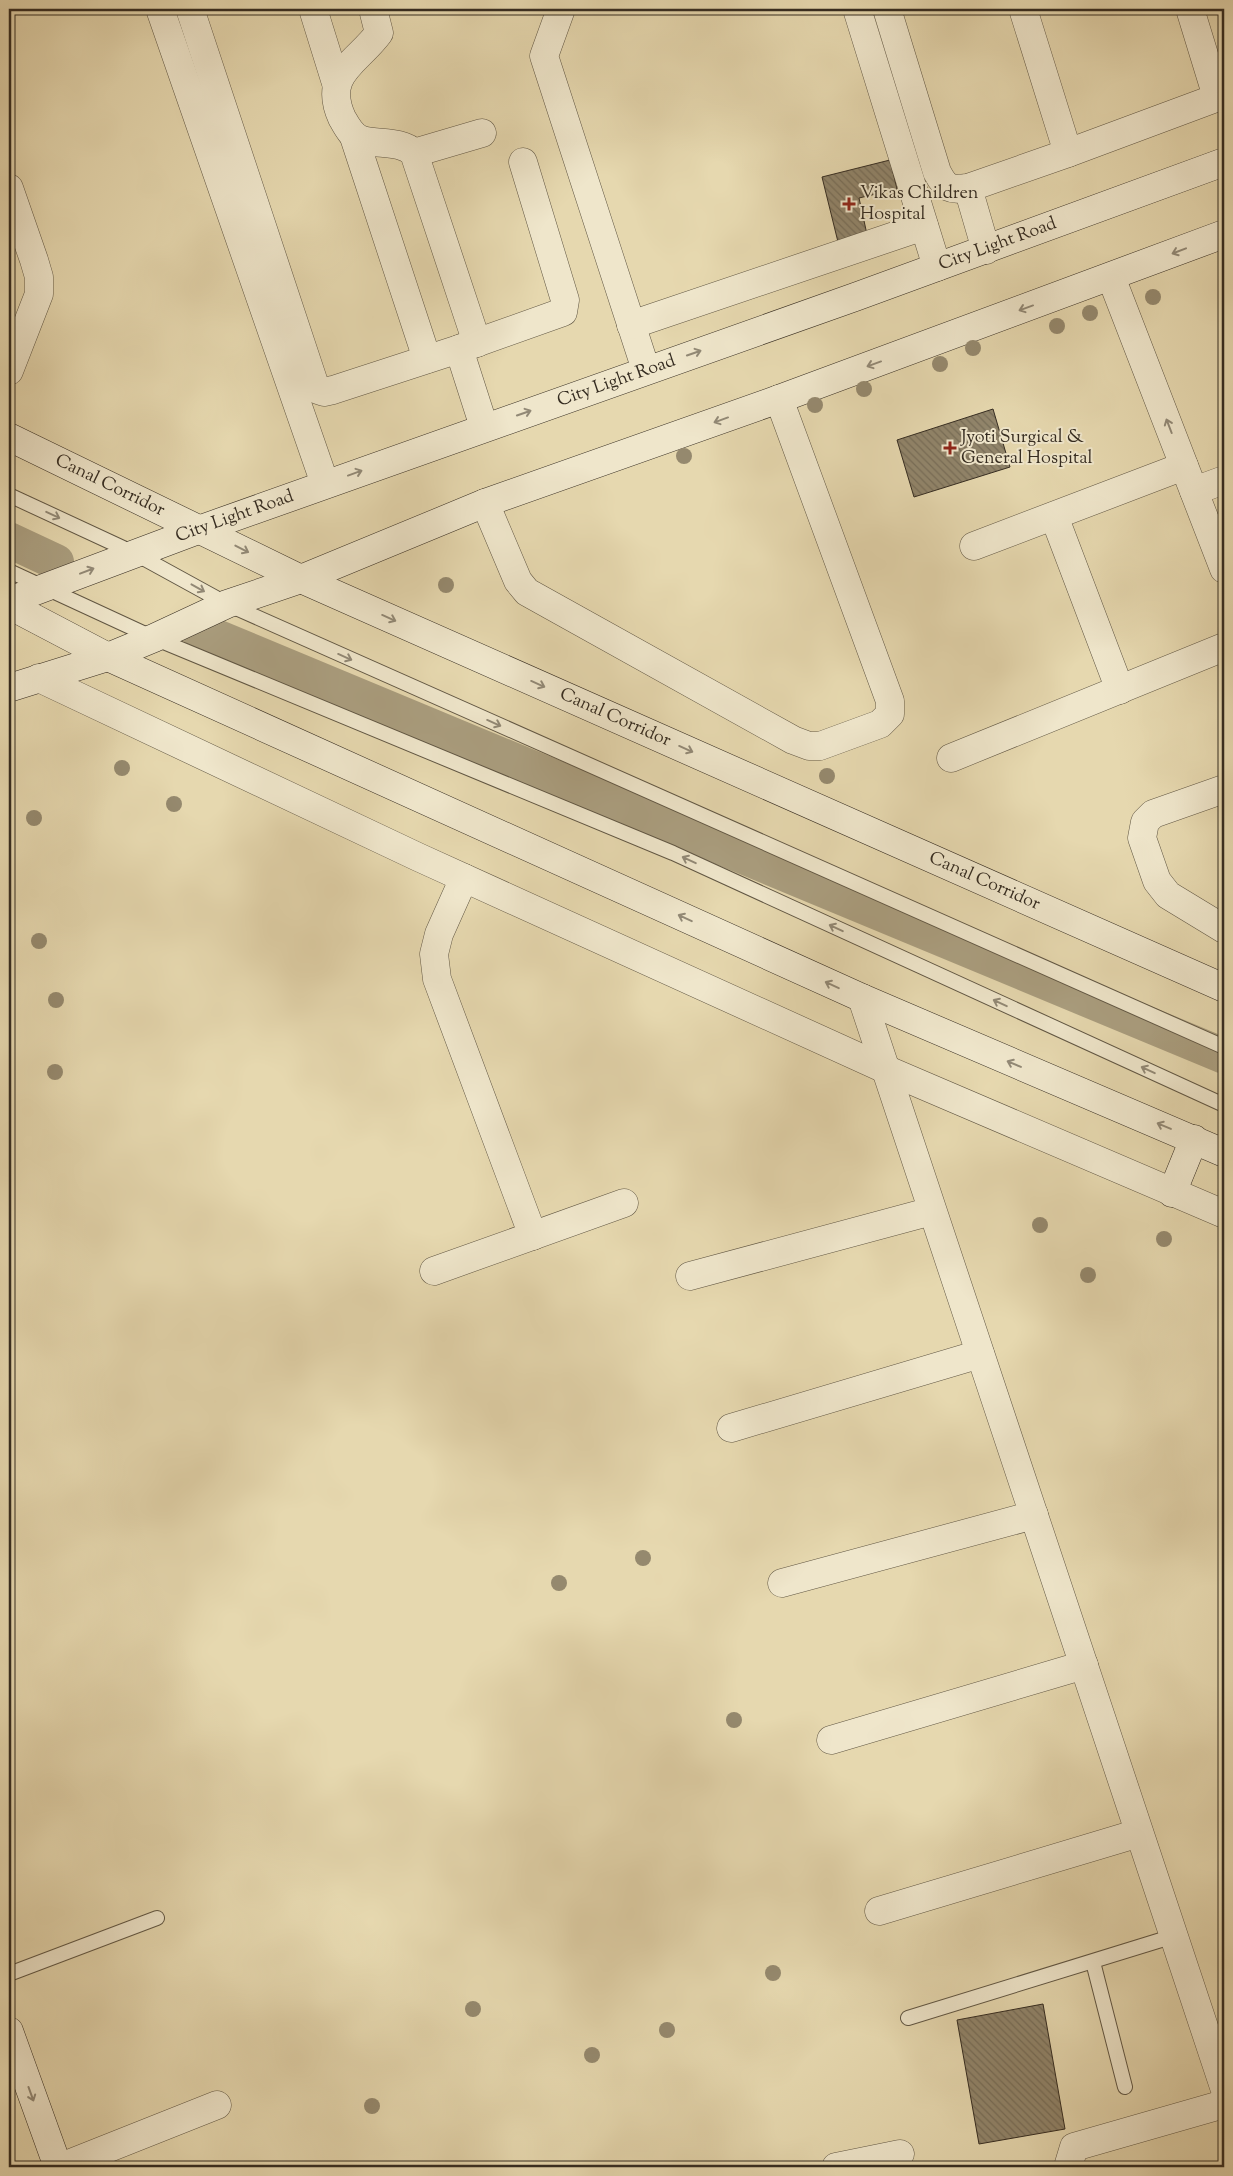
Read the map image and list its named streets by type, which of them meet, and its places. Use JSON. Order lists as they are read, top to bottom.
{
  "streets": {
    "street": ["City Light Road", "Canal Corridor"]
  },
  "crossings": [
    ["City Light Road", "Canal Corridor"]
  ],
  "places": {
    "health": ["Vikas Children Hospital", "Jyoti Surgical & General Hospital"]
  }
}
